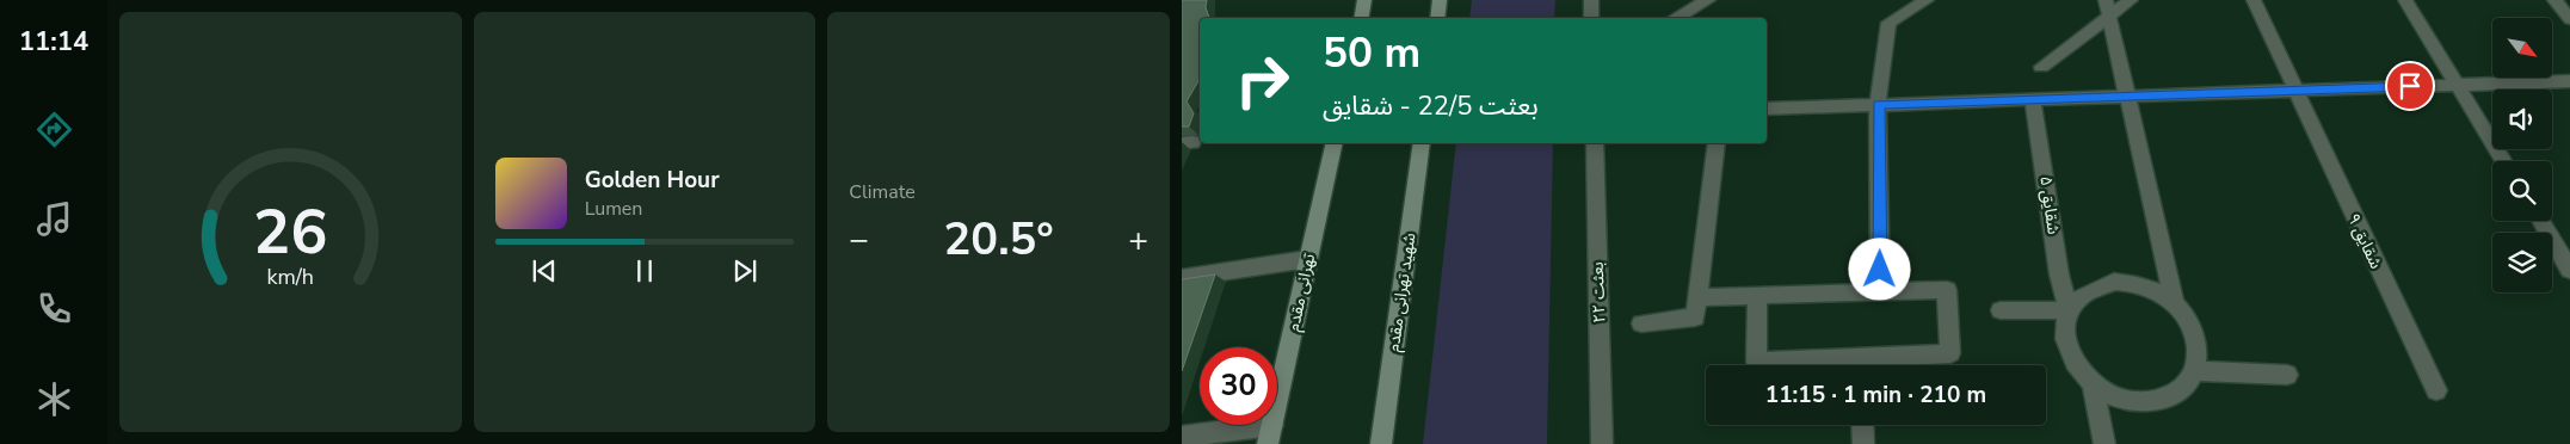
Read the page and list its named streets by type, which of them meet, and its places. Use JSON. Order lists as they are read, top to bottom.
{
  "streets": {
    "main road": ["تهرانی مقدم", "شهید تهرانی مقدم"],
    "street": ["شقایق ۵", "شقایق ۹", "بعثت ۲۲"]
  },
  "north": "bottom right",
  "page": {
    "tabs": "11:14",
    "tile": "Climate",
    "turn": ["50 m", "بعثت 22/5 - شقایق"],
    "song": ["Golden Hour", "Lumen"],
    "heat": ["−", "20.5°", "+"],
    "limit": "30",
    "trip": "11:15 · 1 min · 210 m",
    "gauge": ["26", "km/h"]
  }
}
